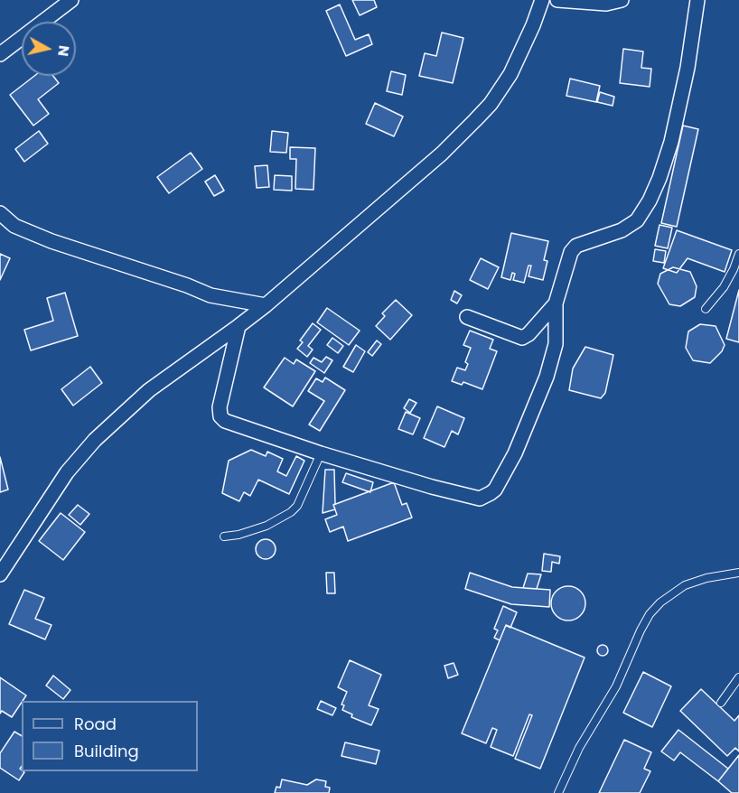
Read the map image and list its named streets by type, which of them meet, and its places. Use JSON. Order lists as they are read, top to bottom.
{
  "legend": ["Road", "Building"],
  "north": "right"
}
